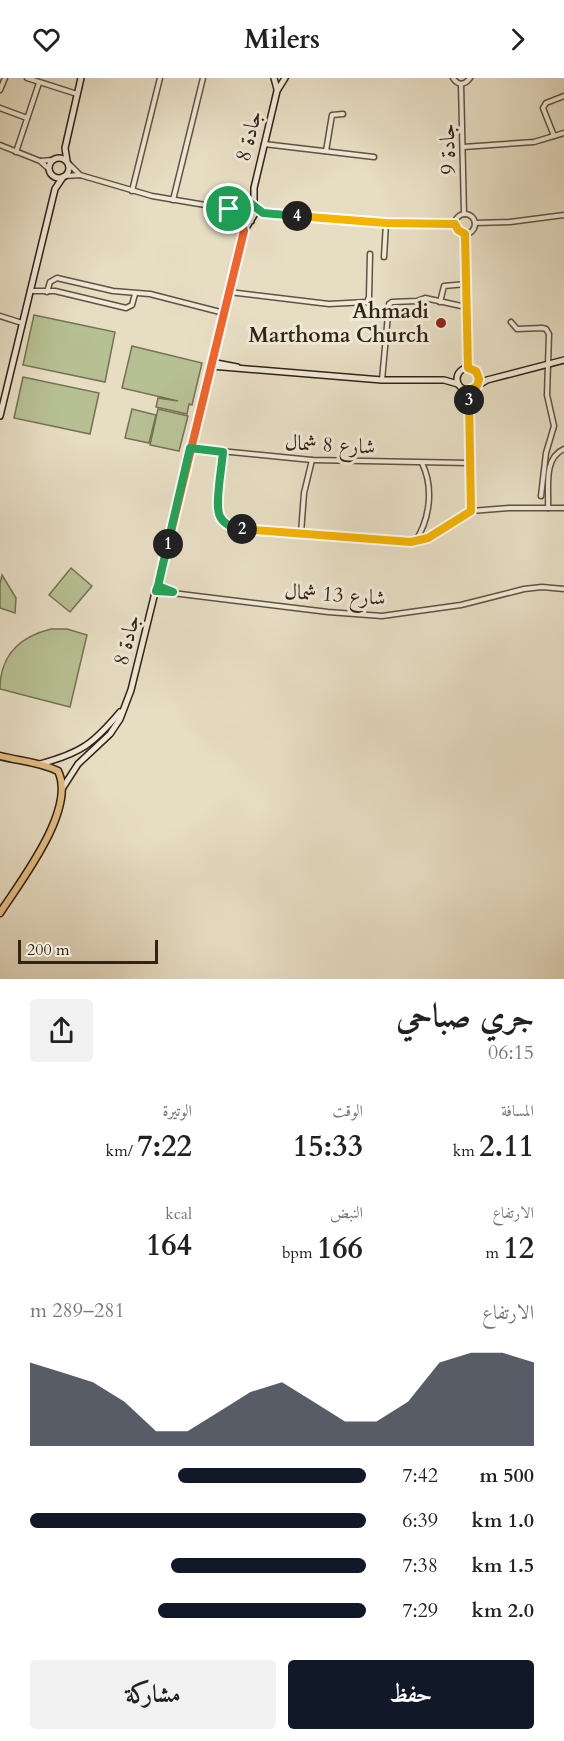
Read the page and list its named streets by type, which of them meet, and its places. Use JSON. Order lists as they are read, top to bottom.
{
  "streets": {
    "main road": ["جادة 8"],
    "street": ["جادة 9", "شارع 8 شمال", "شارع 13 شمال"]
  },
  "crossings": [
    ["جادة 8", "شارع 8 شمال"],
    ["جادة 8", "شارع 13 شمال"]
  ],
  "places": ["Ahmadi Marthoma Church"],
  "scale_bar": "200 m",
  "page": {
    "header": "Milers",
    "pins": [
      "4",
      "3",
      "2",
      "1"
    ],
    "scale": "200 m",
    "heading": ["جري صباحي", "06:15"],
    "stats": [
      ["المسافة", "2.11 km"],
      ["الوقت", "15:33"],
      ["الوتيرة", "7:22 /km"],
      ["الارتفاع", "12 m"],
      ["النبض", "166 bpm"],
      ["kcal", "164"]
    ],
    "chart": ["الارتفاع", "281–289 m"],
    "list": [
      {
        "name": "500 m",
        "note": "7:42"
      },
      {
        "name": "1.0 km",
        "note": "6:39"
      },
      {
        "name": "1.5 km",
        "note": "7:38"
      },
      {
        "name": "2.0 km",
        "note": "7:29"
      }
    ],
    "buttons": ["حفظ", "مشاركة"]
  }
}
